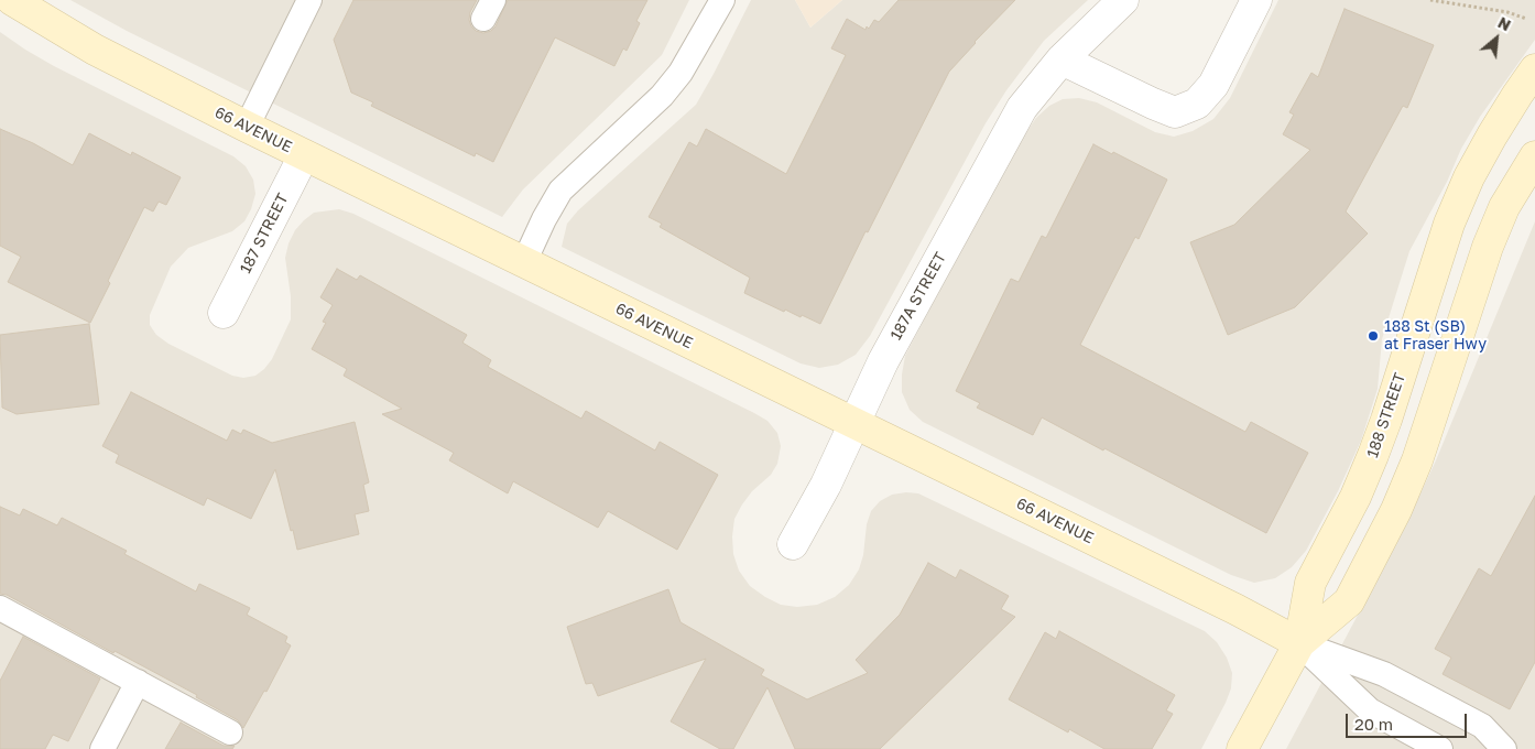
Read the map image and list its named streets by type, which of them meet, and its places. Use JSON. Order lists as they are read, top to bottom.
{
  "streets": {
    "street": [
      "66 AVENUE",
      "187 STREET",
      "187A STREET",
      "188 STREET"
    ]
  },
  "crossings": [
    ["66 AVENUE", "187 STREET"],
    ["66 AVENUE", "187A STREET"],
    ["66 AVENUE", "188 STREET"]
  ],
  "places": ["188 St (SB) at Fraser Hwy"],
  "scale_bar": "20 m",
  "north": "top right"
}
